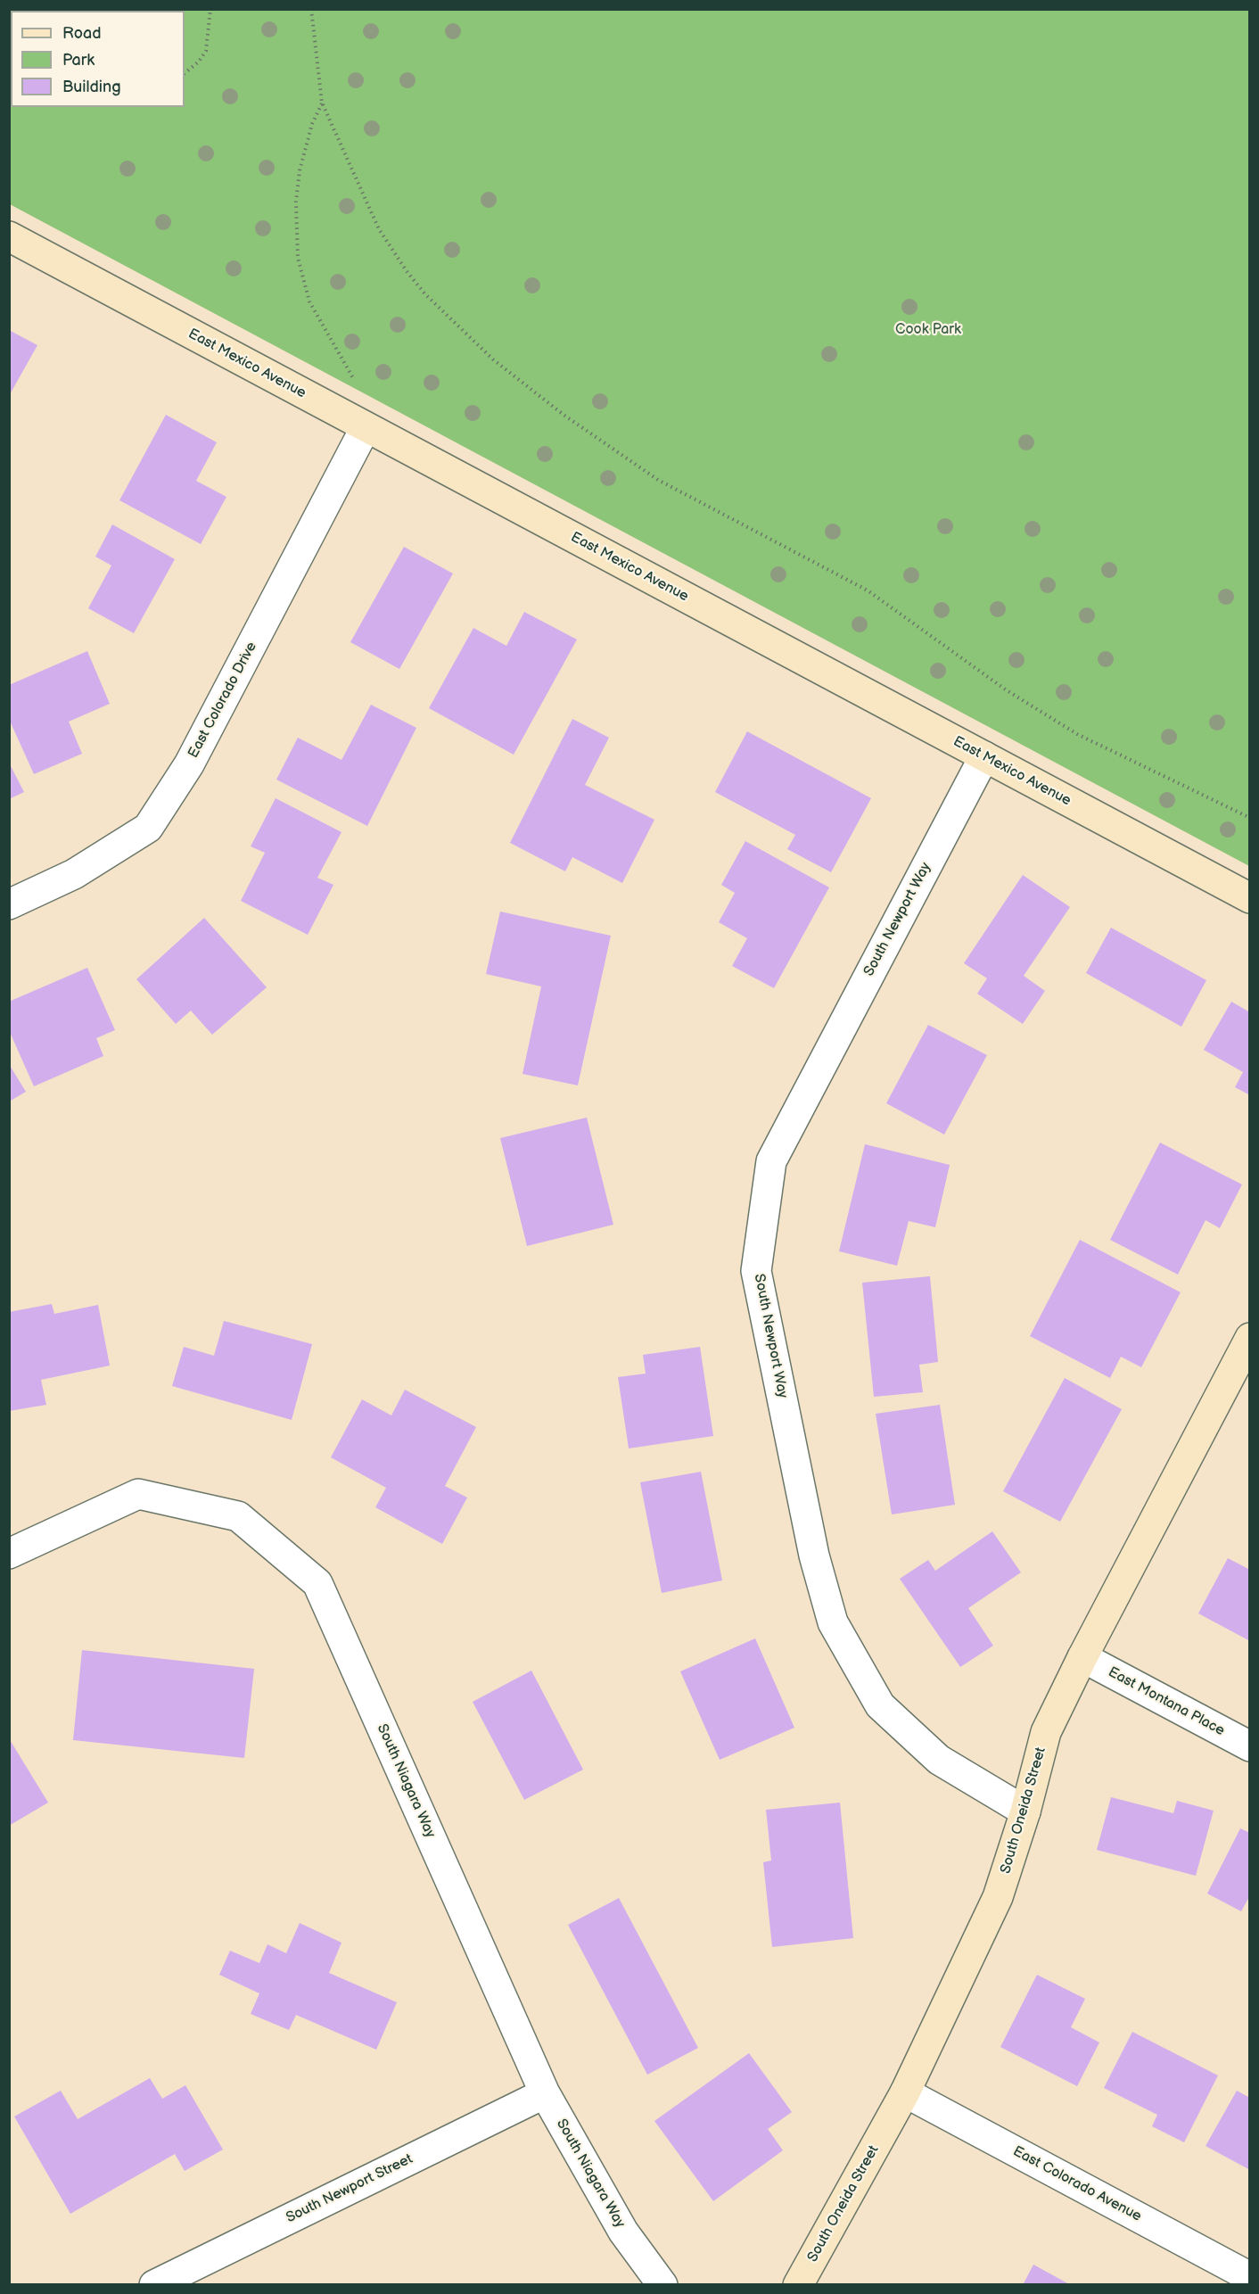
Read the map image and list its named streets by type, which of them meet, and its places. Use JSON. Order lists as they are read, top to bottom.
{
  "streets": {
    "street": [
      "East Mexico Avenue",
      "East Colorado Drive",
      "South Newport Way",
      "East Montana Place",
      "South Niagara Way",
      "South Oneida Street",
      "East Colorado Avenue",
      "South Newport Street"
    ]
  },
  "crossings": [
    ["East Mexico Avenue", "East Colorado Drive"],
    ["East Mexico Avenue", "South Newport Way"],
    ["South Newport Way", "South Oneida Street"],
    ["East Montana Place", "South Oneida Street"],
    ["South Niagara Way", "South Newport Street"],
    ["South Oneida Street", "East Colorado Avenue"]
  ],
  "parks": ["Cook Park"],
  "legend": ["Road", "Park", "Building"]
}
